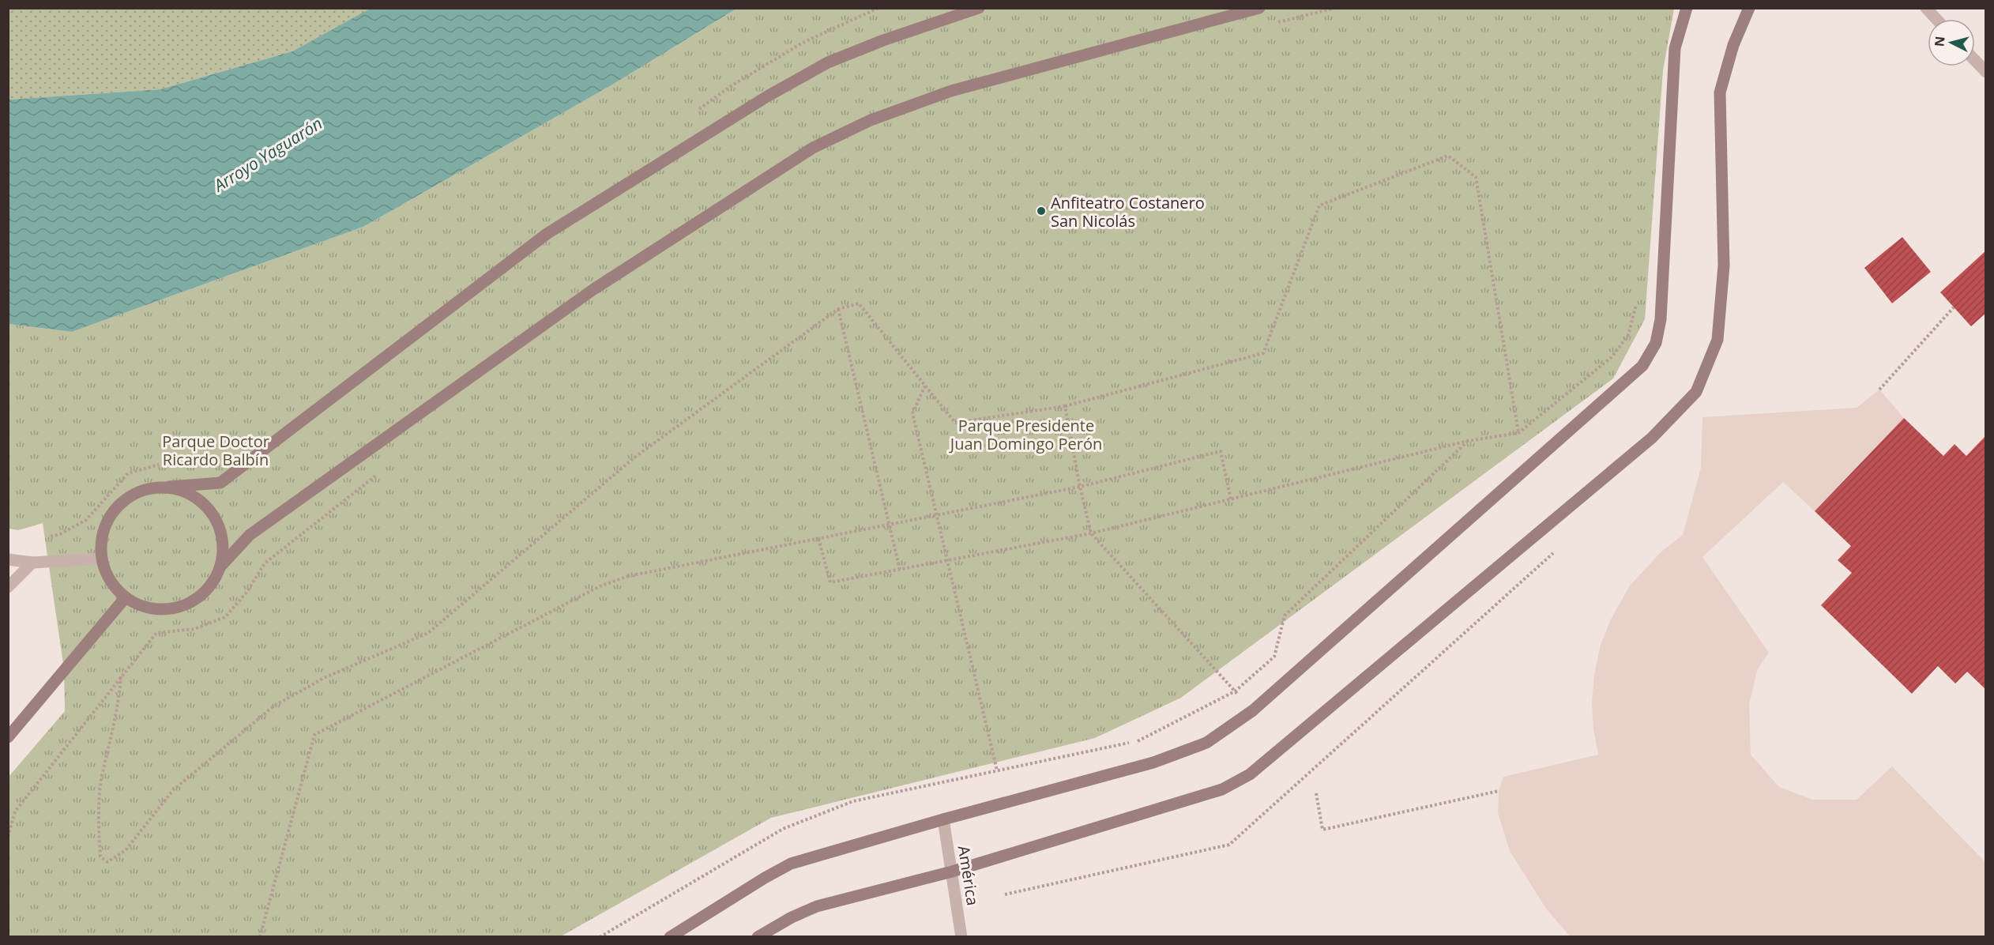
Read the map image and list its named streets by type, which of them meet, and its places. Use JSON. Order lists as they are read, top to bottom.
{
  "streets": {
    "street": ["América"]
  },
  "water": ["Arroyo Yaguarón"],
  "parks": ["Parque Presidente Juan Domingo Perón", "Parque Doctor Ricardo Balbín"],
  "places": ["Anfiteatro Costanero San Nicolás"],
  "north": "left"
}
